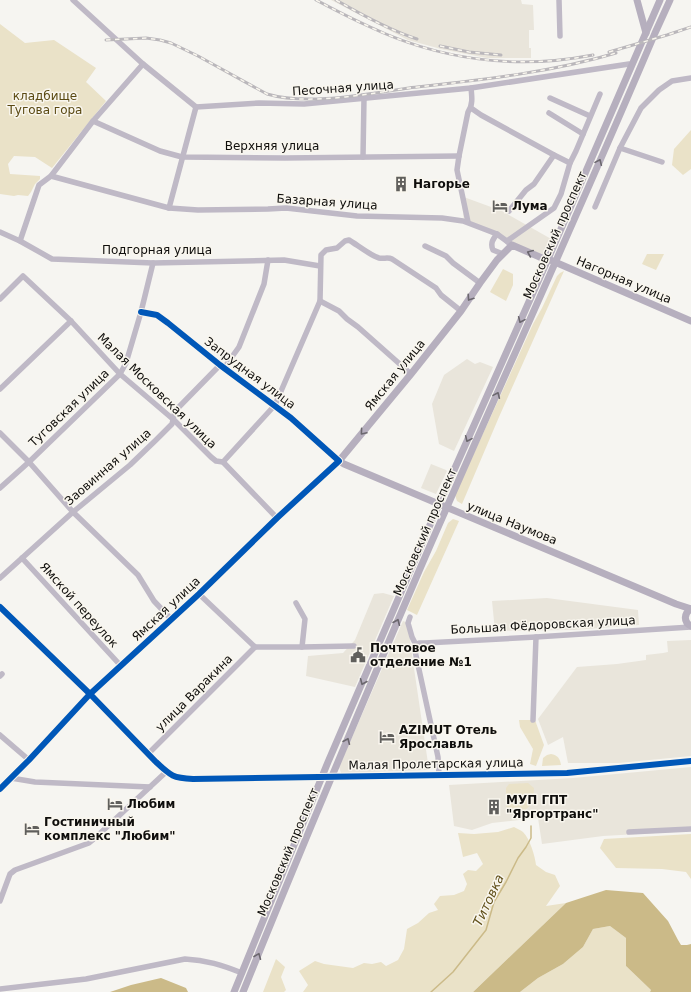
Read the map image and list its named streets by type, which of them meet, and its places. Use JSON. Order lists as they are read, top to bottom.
{
  "streets": {
    "main road": [
      "Базарная улица",
      "Московский проспект",
      "Нагорная улица",
      "Ямская улица",
      "улица Наумова"
    ],
    "street": [
      "Песочная улица",
      "Верхняя улица",
      "Подгорная улица",
      "Запрудная улица",
      "Малая Московская улица",
      "Туговская улица",
      "Заовинная улица",
      "Ямской переулок",
      "Большая Фёдоровская улица",
      "улица Варакина",
      "Малая Пролетарская улица"
    ]
  },
  "crossings": [
    ["Песочная улица", "Московский проспект"],
    ["Базарная улица", "Московский проспект"],
    ["Базарная улица", "Нагорная улица"],
    ["Базарная улица", "Ямская улица"],
    ["Московский проспект", "Нагорная улица"],
    ["Московский проспект", "улица Наумова"],
    ["Московский проспект", "Малая Пролетарская улица"],
    ["Подгорная улица", "Туговская улица"],
    ["Подгорная улица", "Заовинная улица"],
    ["Запрудная улица", "Ямская улица"],
    ["Запрудная улица", "Туговская улица"],
    ["Запрудная улица", "Заовинная улица"],
    ["Запрудная улица", "улица Наумова"],
    ["Ямская улица", "Малая Московская улица"],
    ["Ямская улица", "улица Наумова"],
    ["Ямская улица", "Ямской переулок"],
    ["Малая Московская улица", "Туговская улица"],
    ["Малая Московская улица", "Заовинная улица"],
    ["Заовинная улица", "Ямской переулок"]
  ],
  "water": ["Титовка"],
  "parks": ["кладбище Тугова гора"],
  "places": {
    "building": ["Нагорье", "МУП ГПТ \"Яргортранс\""],
    "hotel": [
      "Лума",
      "AZIMUT Отель Ярославль",
      "Любим",
      "Гостиничный комплекс \"Любим\""
    ],
    "public building": ["Почтовое отделение №1"]
  }
}
